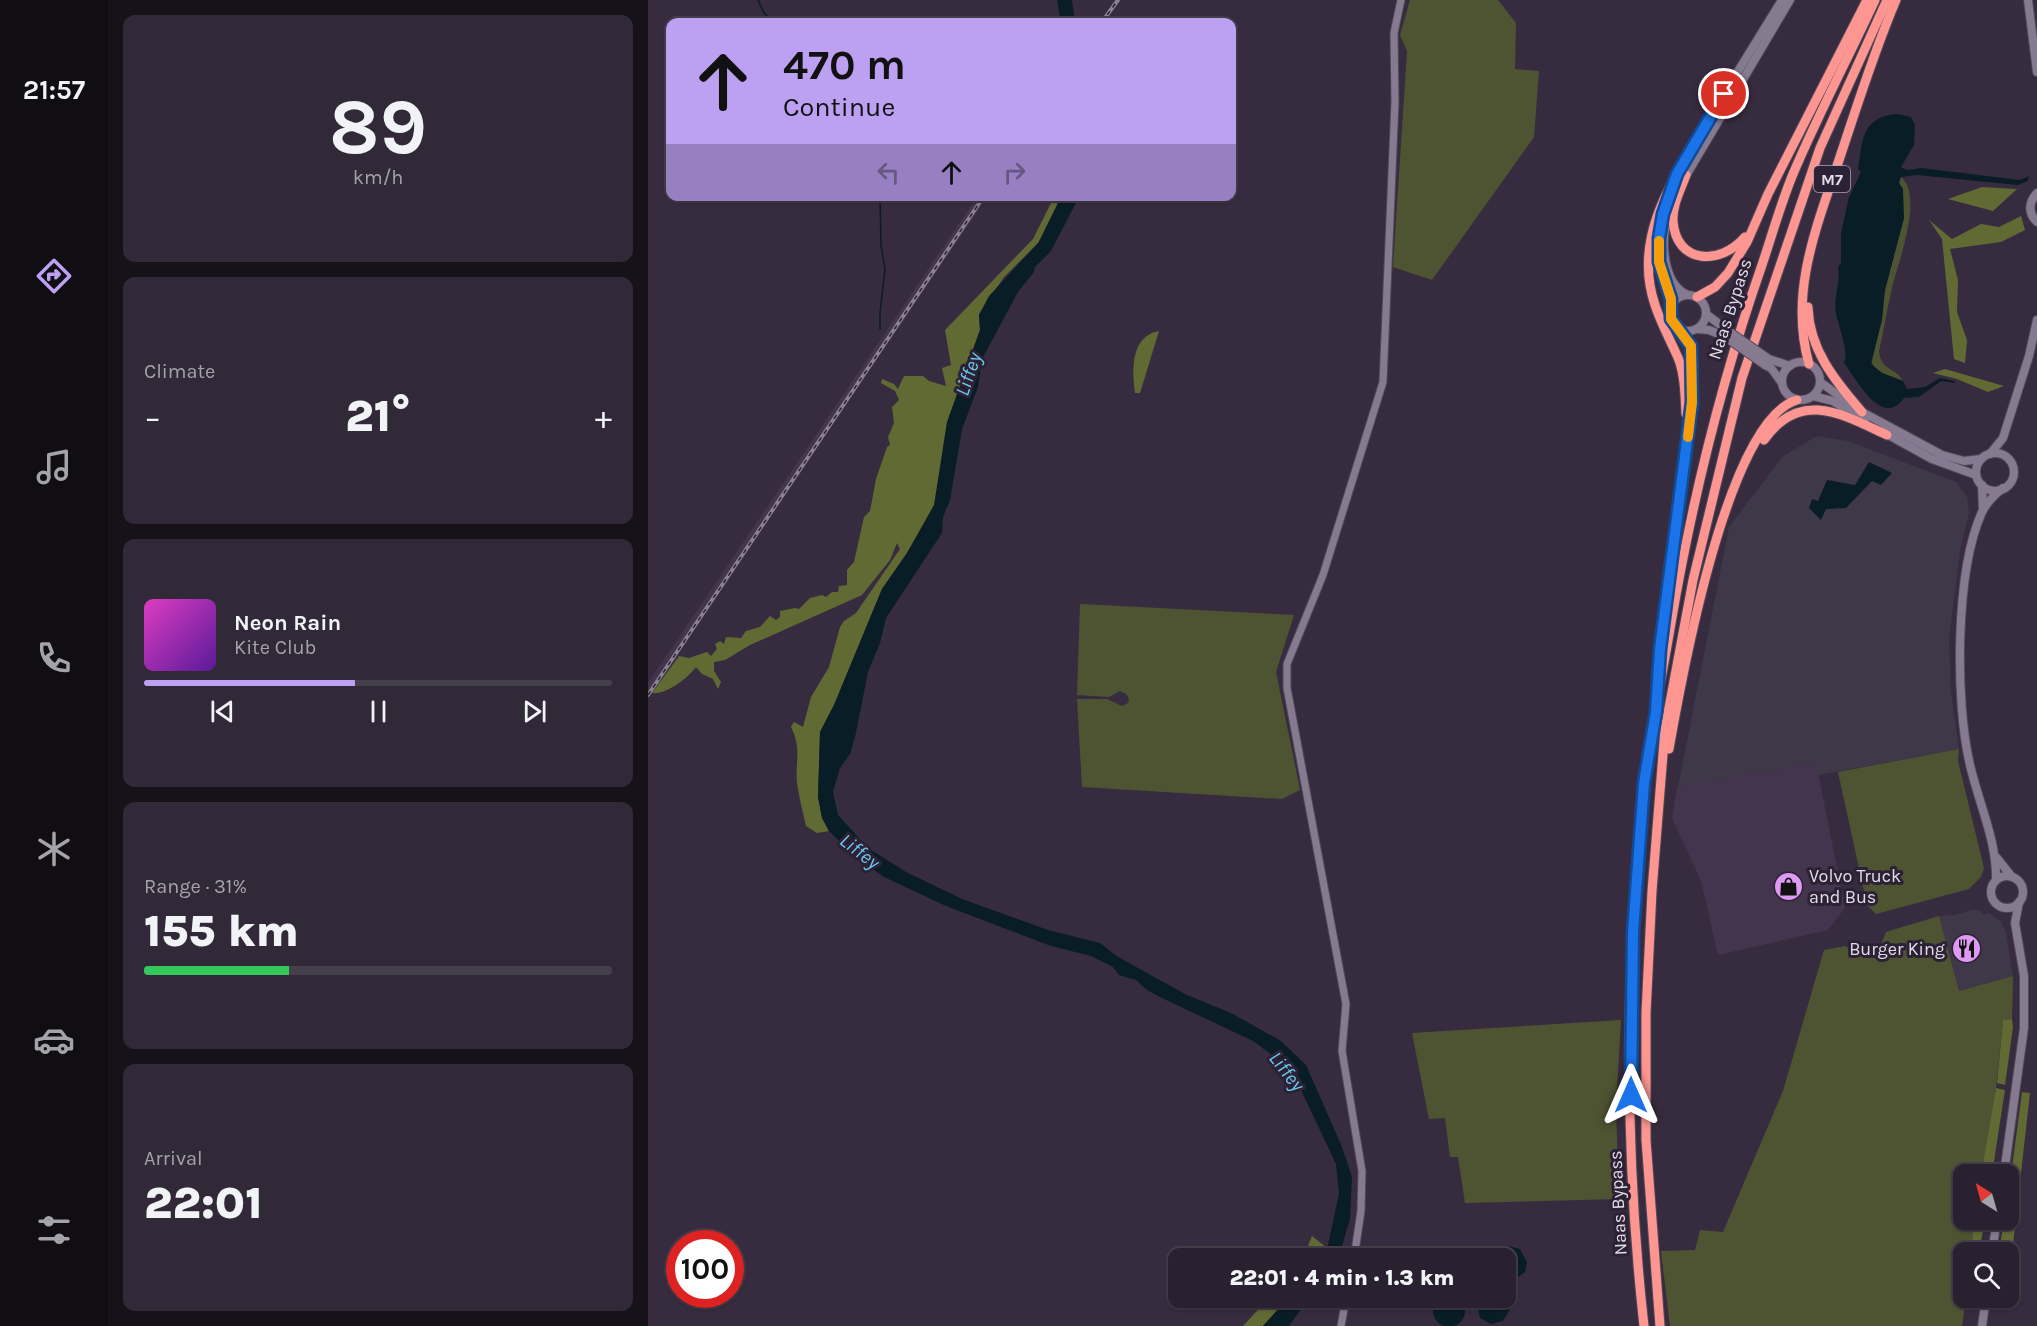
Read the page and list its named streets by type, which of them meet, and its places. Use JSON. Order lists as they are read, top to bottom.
{
  "streets": {
    "highway": ["M7", "Naas Bypass"]
  },
  "crossings": [
    ["M7", "Naas Bypass"]
  ],
  "water": ["Liffey"],
  "places": {
    "shop": ["Volvo Truck and Bus"],
    "restaurant": ["Burger King"]
  },
  "north": "top left",
  "page": {
    "tabs": "21:57",
    "tile": [
      ["89", "km/h"],
      "Climate",
      ["Range · 31%", "155 km"],
      ["Arrival", "22:01"]
    ],
    "turn": ["470 m", "Continue"],
    "heat": ["−", "21°", "+"],
    "song": ["Neon Rain", "Kite Club"],
    "limit": "100",
    "trip": "22:01 · 4 min · 1.3 km"
  }
}
